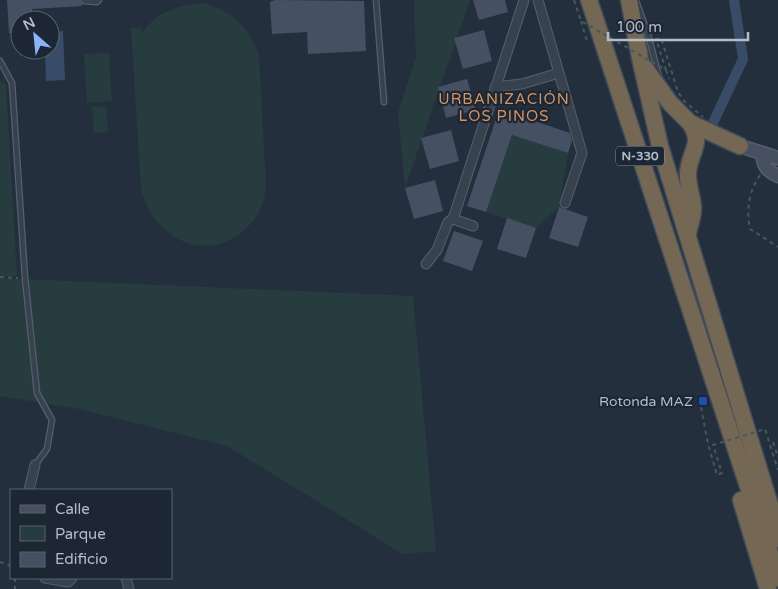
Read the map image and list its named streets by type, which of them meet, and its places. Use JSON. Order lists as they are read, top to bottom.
{
  "streets": {
    "highway": ["N-330"]
  },
  "districts": ["URBANIZACIÓN LOS PINOS"],
  "places": {
    "transit": ["Rotonda MAZ"]
  },
  "legend": ["Calle", "Parque", "Edificio"],
  "scale_bar": "100 m",
  "north": "top left"
}
